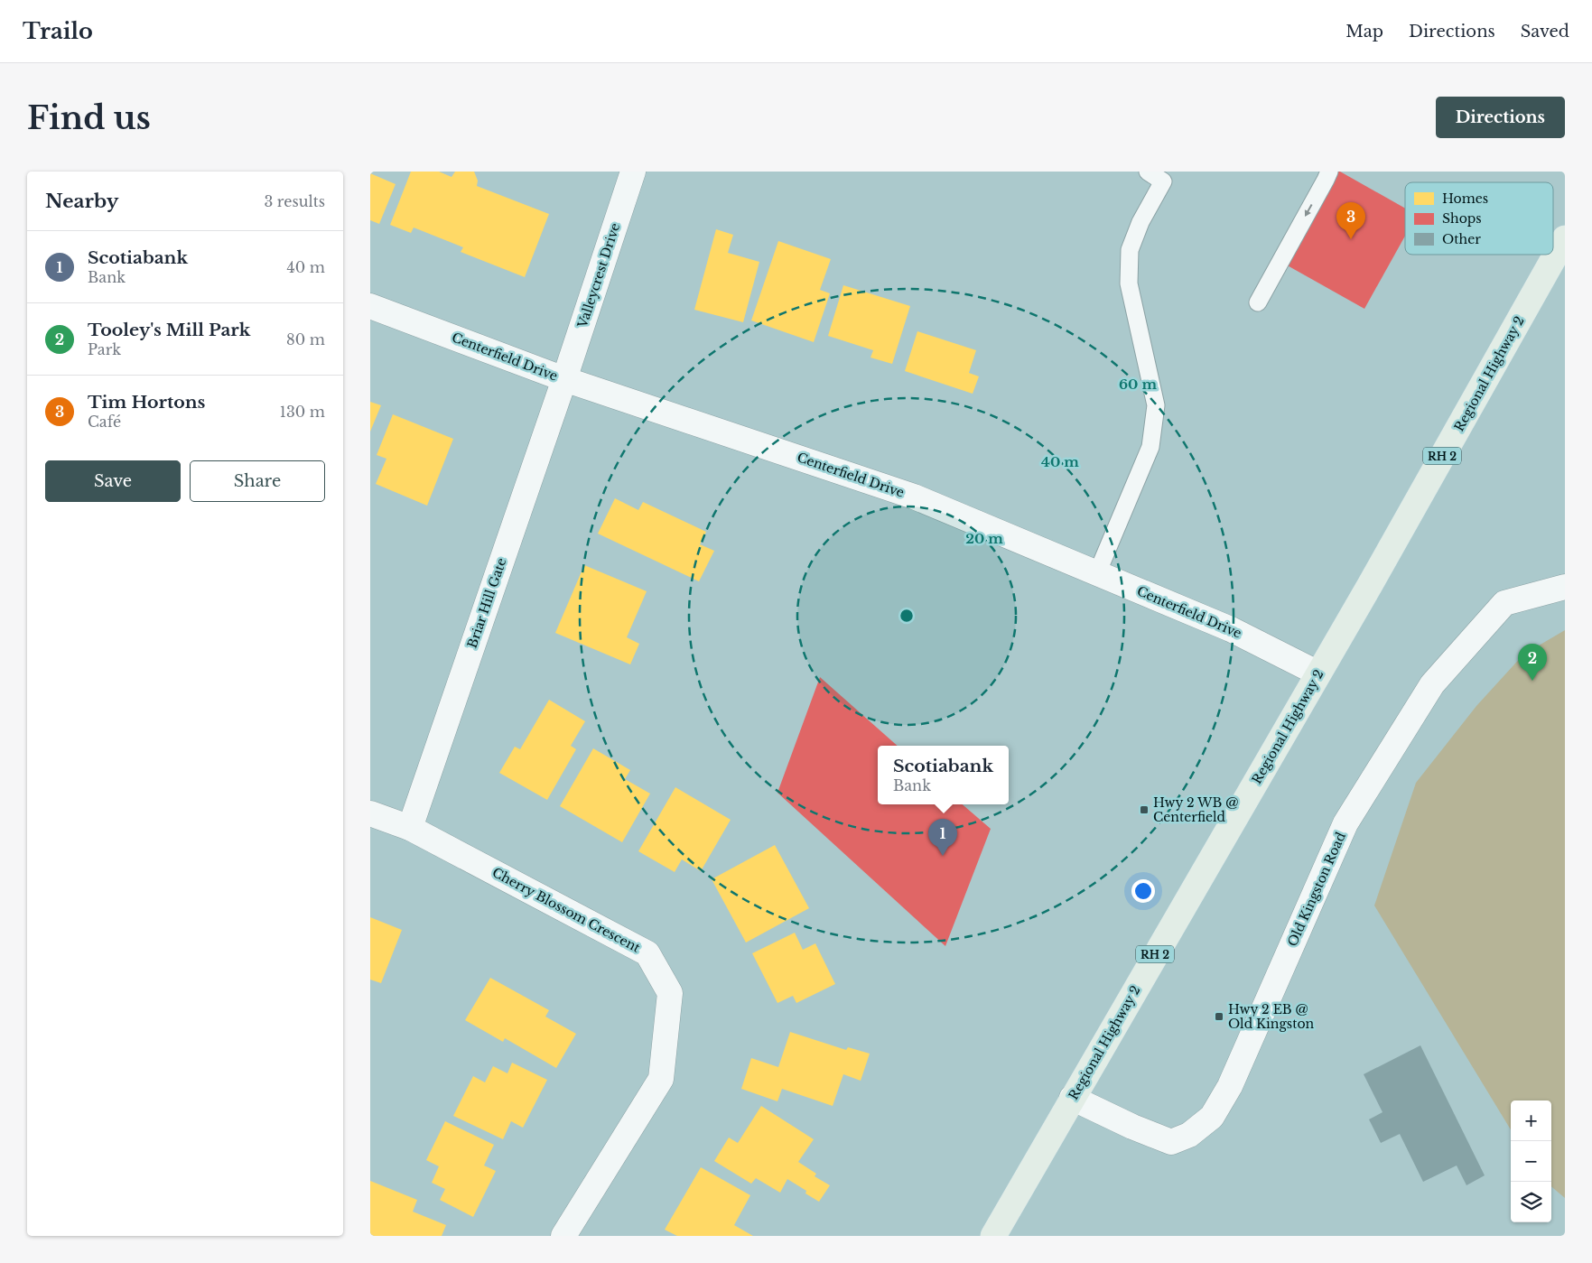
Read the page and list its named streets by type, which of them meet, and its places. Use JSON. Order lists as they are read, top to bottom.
{
  "streets": {
    "main road": ["Regional Highway 2", "RH 2"],
    "street": [
      "Valleycrest Drive",
      "Centerfield Drive",
      "Briar Hill Gate",
      "Old Kingston Road",
      "Cherry Blossom Crescent"
    ]
  },
  "crossings": [
    ["Valleycrest Drive", "Centerfield Drive"],
    ["Valleycrest Drive", "Briar Hill Gate"],
    ["Centerfield Drive", "Regional Highway 2"],
    ["Centerfield Drive", "Briar Hill Gate"],
    ["Regional Highway 2", "Old Kingston Road"],
    ["Briar Hill Gate", "Cherry Blossom Crescent"]
  ],
  "places": {
    "transit": ["Hwy 2 WB @ Centerfield", "Hwy 2 EB @ Old Kingston"]
  },
  "legend": ["Homes", "Shops", "Other"],
  "page": {
    "header": "Trailo",
    "nav": ["Map", "Directions", "Saved"],
    "buttons": [
      "Directions",
      ["Save", "Share"]
    ],
    "title": "Find us",
    "heading": ["Nearby", "3 results"],
    "pins": ["3", "2", "1"],
    "list": [
      {
        "mark": "1",
        "name": "Scotiabank",
        "note": "Bank",
        "value": "40 m"
      },
      {
        "mark": "2",
        "name": "Tooley's Mill Park",
        "note": "Park",
        "value": "80 m"
      },
      {
        "mark": "3",
        "name": "Tim Hortons",
        "note": "Café",
        "value": "130 m"
      }
    ],
    "popup": ["Scotiabank", "Bank"],
    "map_buttons": ["+", "−"]
  },
  "rings": ["60 m", "40 m", "20 m"]
}
